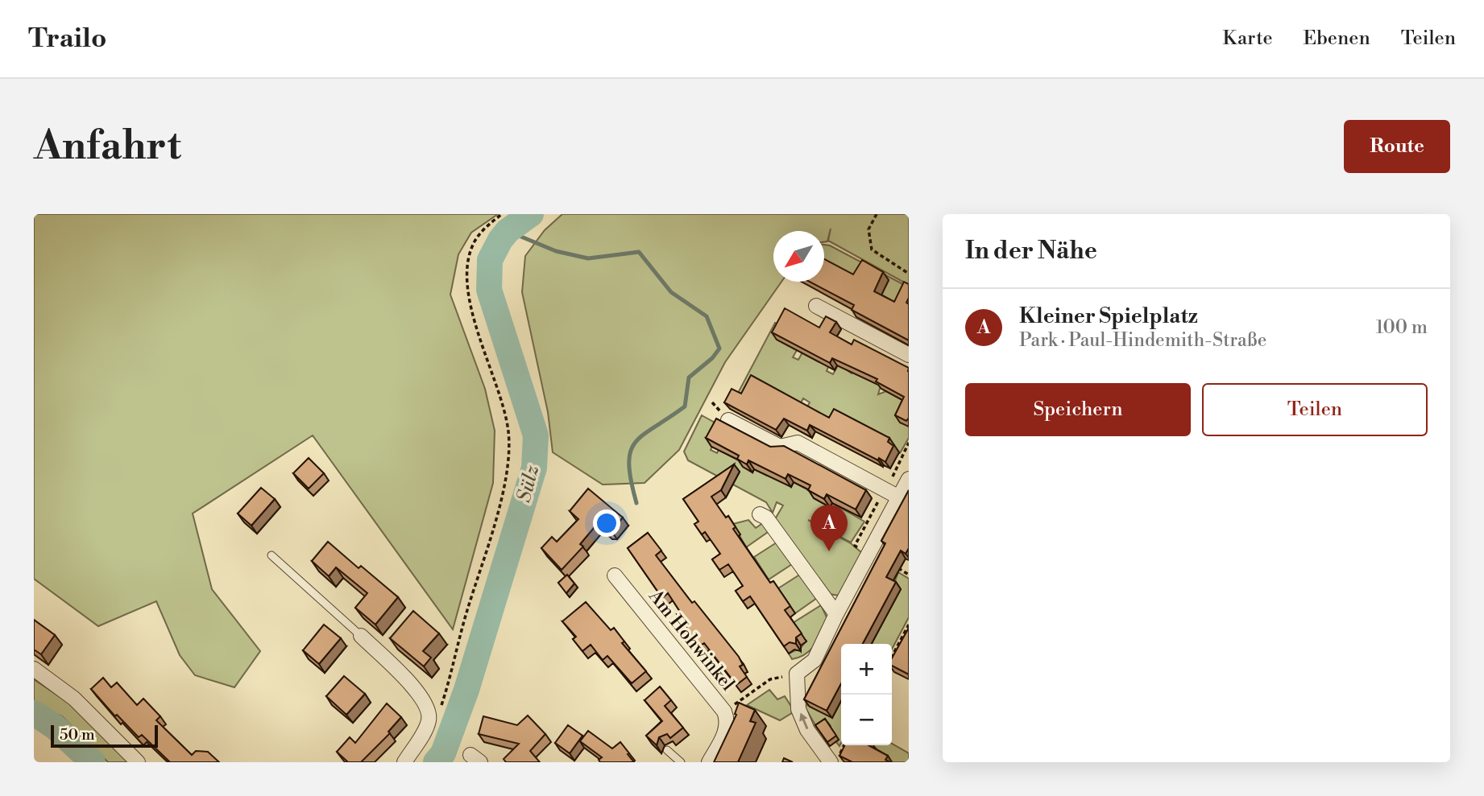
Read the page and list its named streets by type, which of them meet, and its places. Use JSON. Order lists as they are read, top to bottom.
{
  "streets": {
    "street": ["Am Hohwinkel"]
  },
  "water": ["Sülz"],
  "scale_bar": "50 m",
  "north": "bottom left",
  "page": {
    "header": "Trailo",
    "nav": ["Karte", "Ebenen", "Teilen"],
    "buttons": [
      "Route",
      ["Speichern", "Teilen"]
    ],
    "title": "Anfahrt",
    "heading": "In der Nähe",
    "list": [
      {
        "mark": "A",
        "name": "Kleiner Spielplatz",
        "note": "Park · Paul-Hindemith-Straße",
        "value": "100 m"
      }
    ],
    "pins": "A",
    "map_buttons": ["+", "−"],
    "scale": "50 m"
  }
}
